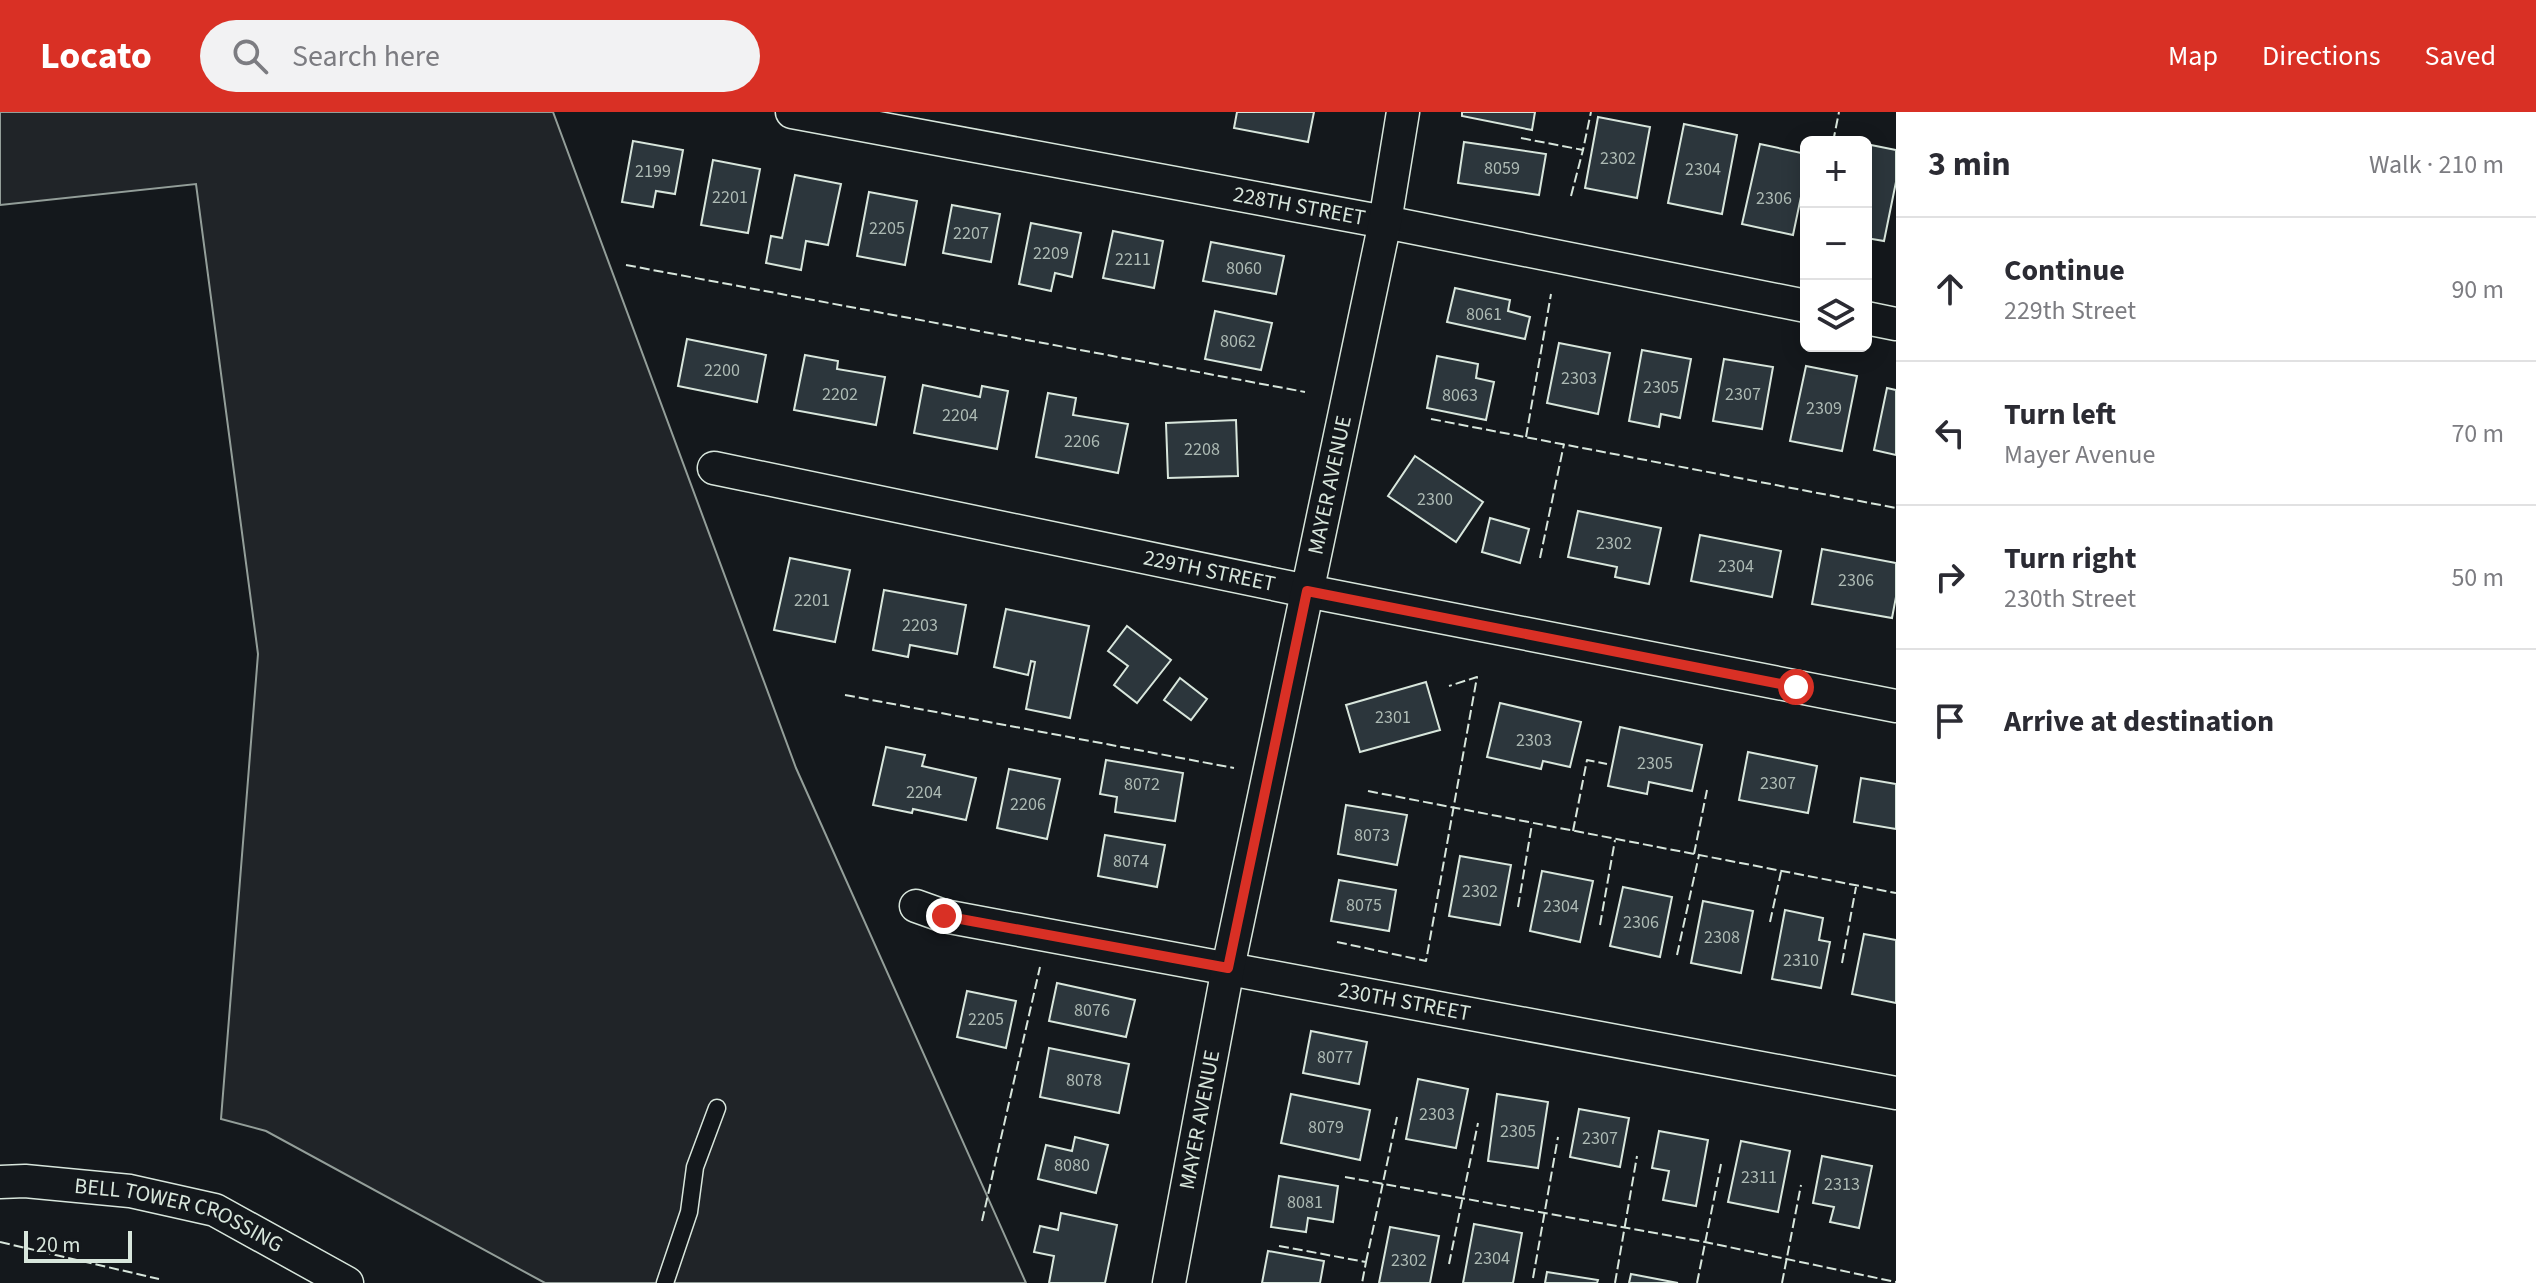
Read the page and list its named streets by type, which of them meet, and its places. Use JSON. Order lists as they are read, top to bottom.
{
  "streets": {
    "street": [
      "228TH STREET",
      "MAYER AVENUE",
      "229TH STREET",
      "230TH STREET",
      "BELL TOWER CROSSING"
    ]
  },
  "crossings": [
    ["228TH STREET", "MAYER AVENUE"],
    ["MAYER AVENUE", "229TH STREET"],
    ["MAYER AVENUE", "230TH STREET"]
  ],
  "house_numbers": [
    "2302",
    "8059",
    "2304",
    "2199",
    "2201",
    "2306",
    "2205",
    "2207",
    "2209",
    "2211",
    "8060",
    "8061",
    "8062",
    "2200",
    "2303",
    "2305",
    "2202",
    "2307",
    "8063",
    "2309",
    "2204",
    "2206",
    "2208",
    "2300",
    "2302",
    "2304",
    "2306",
    "2201",
    "2203",
    "2301",
    "2303",
    "2305",
    "2307",
    "8072",
    "2204",
    "2206",
    "8073",
    "8074",
    "2302",
    "8075",
    "2304",
    "2306",
    "2308",
    "2310",
    "8076",
    "2205",
    "8077",
    "8078",
    "2303",
    "8079",
    "2305",
    "2307",
    "8080",
    "2311",
    "2313",
    "8081",
    "2304",
    "2302"
  ],
  "scale_bar": "20 m",
  "page": {
    "header": "Locato",
    "search": "Search here",
    "nav": ["Map", "Directions", "Saved"],
    "heading": ["3 min", "Walk · 210 m"],
    "map_buttons": ["+", "−"],
    "list": [
      ["Continue", "229th Street", "90 m"],
      ["Turn left", "Mayer Avenue", "70 m"],
      ["Turn right", "230th Street", "50 m"],
      "Arrive at destination"
    ],
    "scale": "20 m"
  }
}
